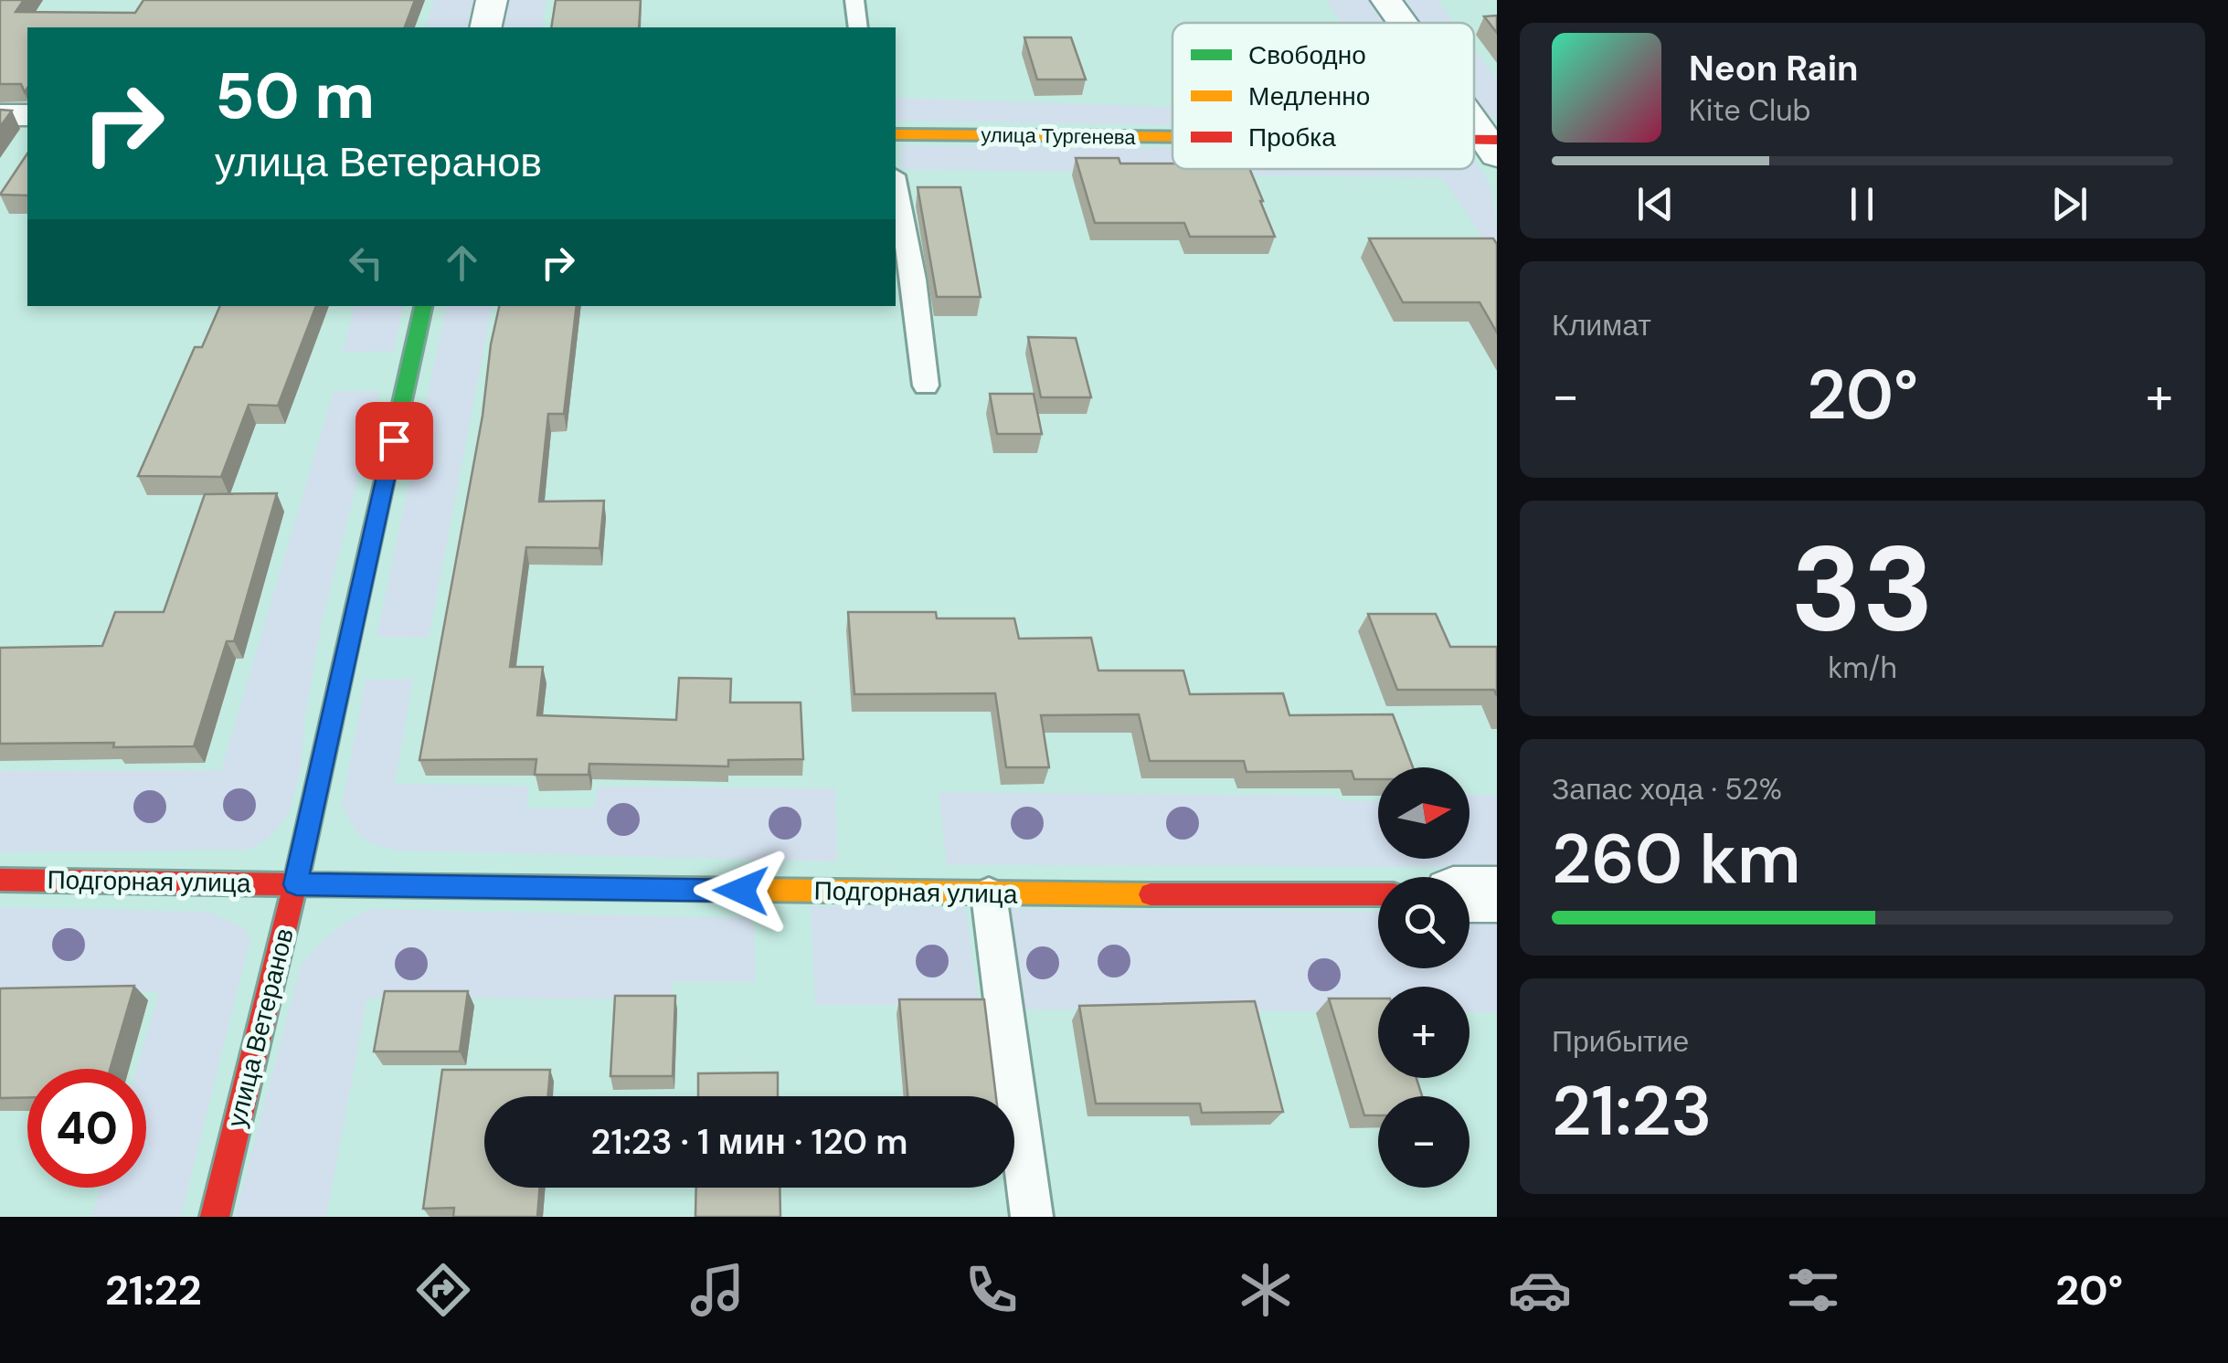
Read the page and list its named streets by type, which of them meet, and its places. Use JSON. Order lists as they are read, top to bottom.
{
  "streets": {
    "street": ["улица Тургенева", "Подгорная улица", "улица Ветеранов"]
  },
  "crossings": [
    ["Подгорная улица", "улица Ветеранов"]
  ],
  "legend": ["Свободно", "Медленно", "Пробка"],
  "north": "right",
  "page": {
    "turn": ["50 m", "улица Ветеранов"],
    "song": ["Neon Rain", "Kite Club"],
    "tile": [
      "Климат",
      ["33", "km/h"],
      ["Запас хода · 52%", "260 km"],
      ["Прибытие", "21:23"]
    ],
    "heat": ["−", "20°", "+"],
    "map_buttons": ["+", "−"],
    "limit": "40",
    "trip": "21:23 · 1 мин · 120 m",
    "tabs": ["21:22", "20°"]
  }
}
